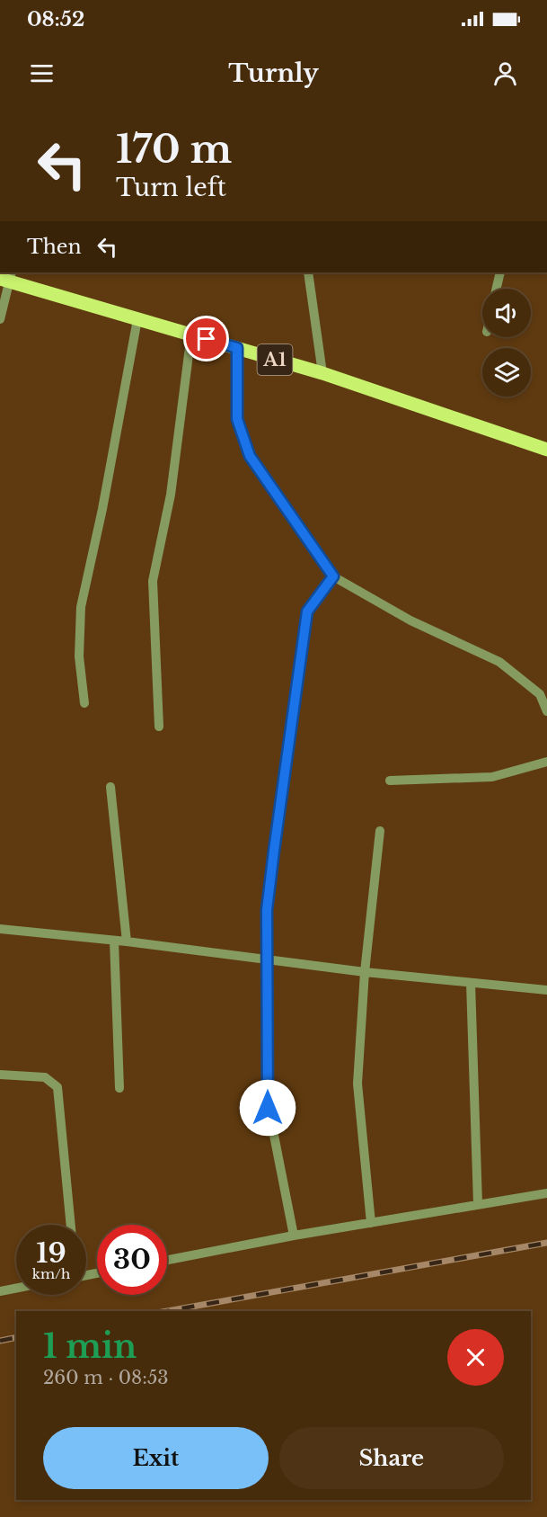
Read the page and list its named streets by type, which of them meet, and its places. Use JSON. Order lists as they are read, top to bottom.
{
  "streets": {
    "main road": ["A1"]
  },
  "page": {
    "status": "08:52",
    "header": "Turnly",
    "turn": ["170 m", "Turn left"],
    "then": "Then",
    "speed": "19 km/h",
    "limit": "30",
    "heading": ["1 min", "260 m · 08:53"],
    "buttons": ["Exit", "Share"]
  }
}
